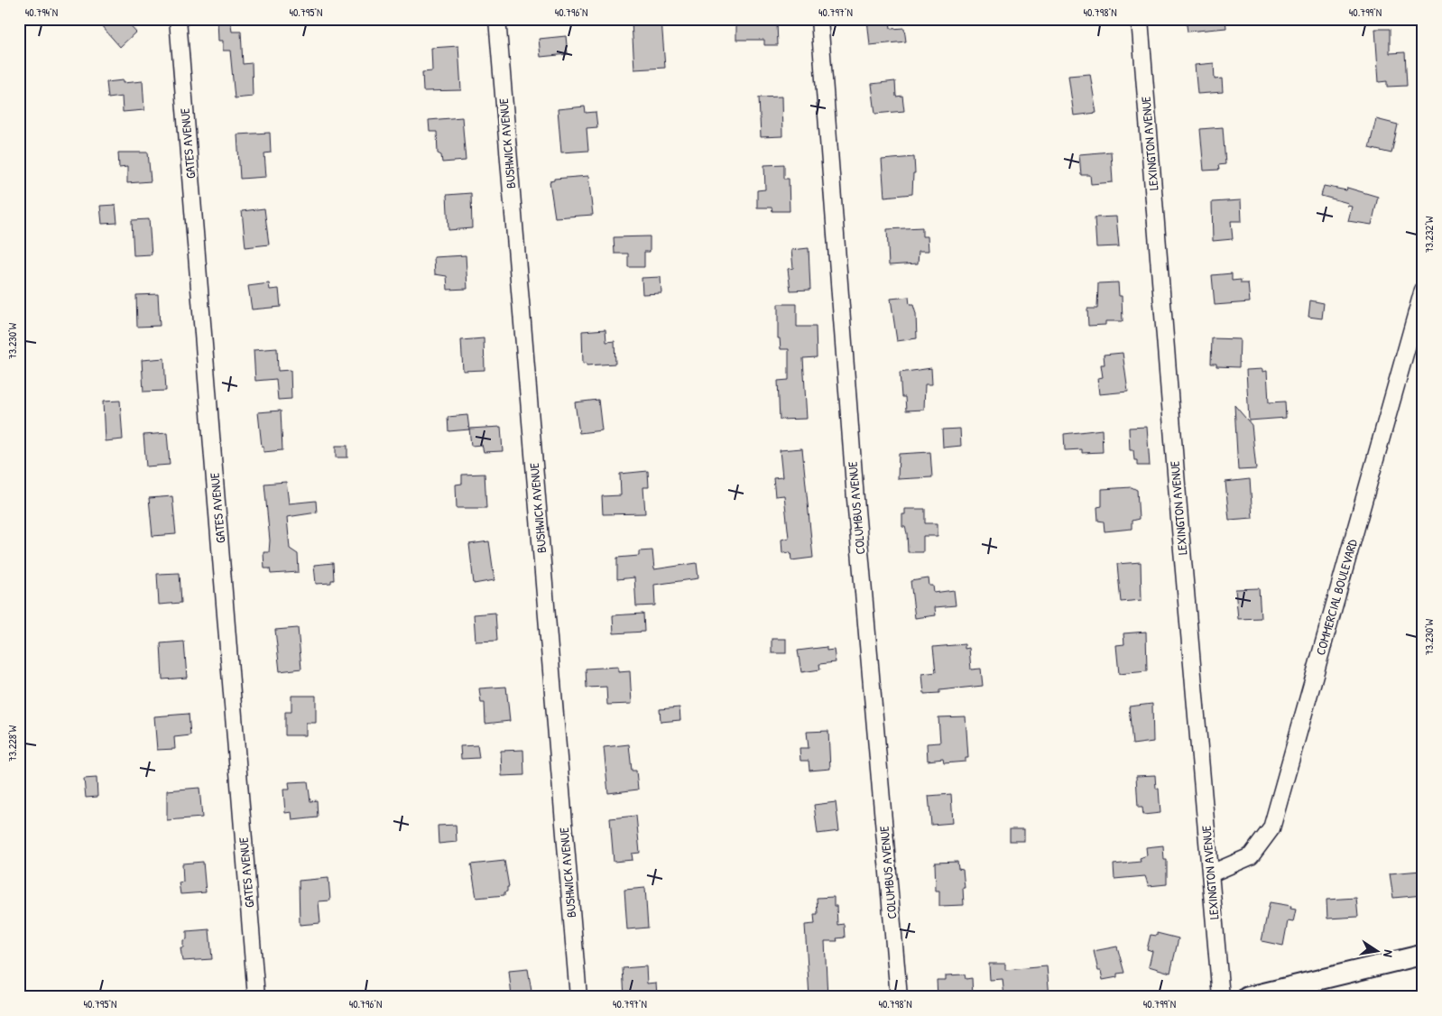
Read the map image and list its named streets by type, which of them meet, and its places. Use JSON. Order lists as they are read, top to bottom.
{
  "streets": {
    "street": [
      "GATES AVENUE",
      "BUSHWICK AVENUE",
      "LEXINGTON AVENUE",
      "COLUMBUS AVENUE",
      "COMMERCIAL BOULEVARD"
    ]
  },
  "crossings": [
    ["LEXINGTON AVENUE", "COMMERCIAL BOULEVARD"]
  ],
  "north": "right",
  "coordinates": [
    "40.794°N",
    "40.795°N",
    "40.796°N",
    "40.797°N",
    "40.798°N",
    "40.799°N",
    "73.232°W",
    "73.230°W",
    "73.228°W"
  ]
}
